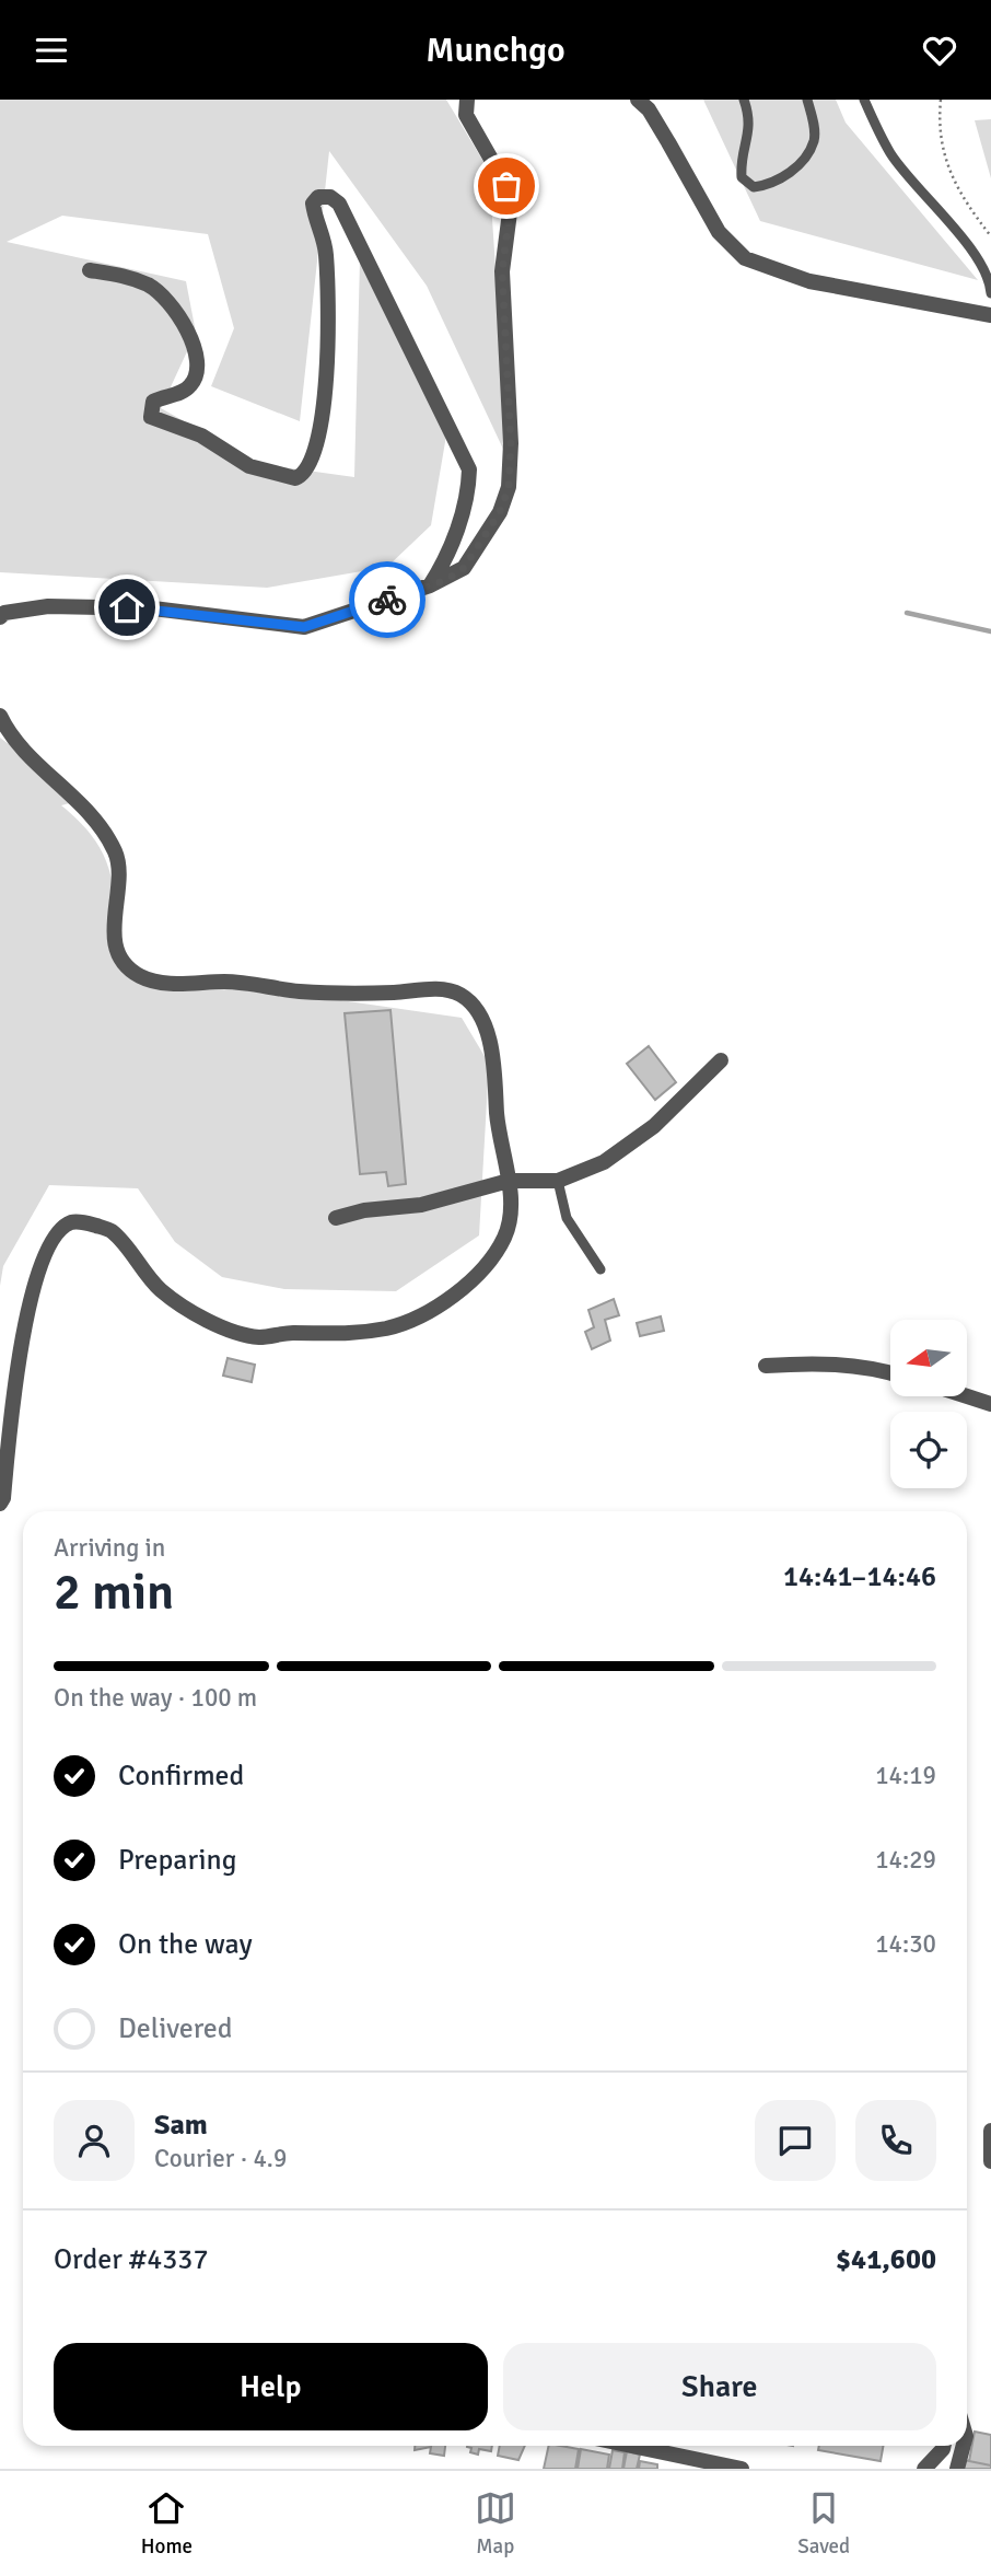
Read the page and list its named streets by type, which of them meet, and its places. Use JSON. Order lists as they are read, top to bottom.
{
  "north": "left",
  "page": {
    "header": "Munchgo",
    "heading": ["2 min", "Arriving in", "14:41–14:46"],
    "panel": [
      "Sam",
      "Courier · 4.9",
      "Order #4337",
      "$41,600"
    ],
    "bar": "On the way · 100 m",
    "list": [
      ["Confirmed", "14:19"],
      ["Preparing", "14:29"],
      ["On the way", "14:30"],
      "Delivered"
    ],
    "buttons": ["Help", "Share"],
    "tabs": ["Home", "Map", "Saved"]
  }
}
